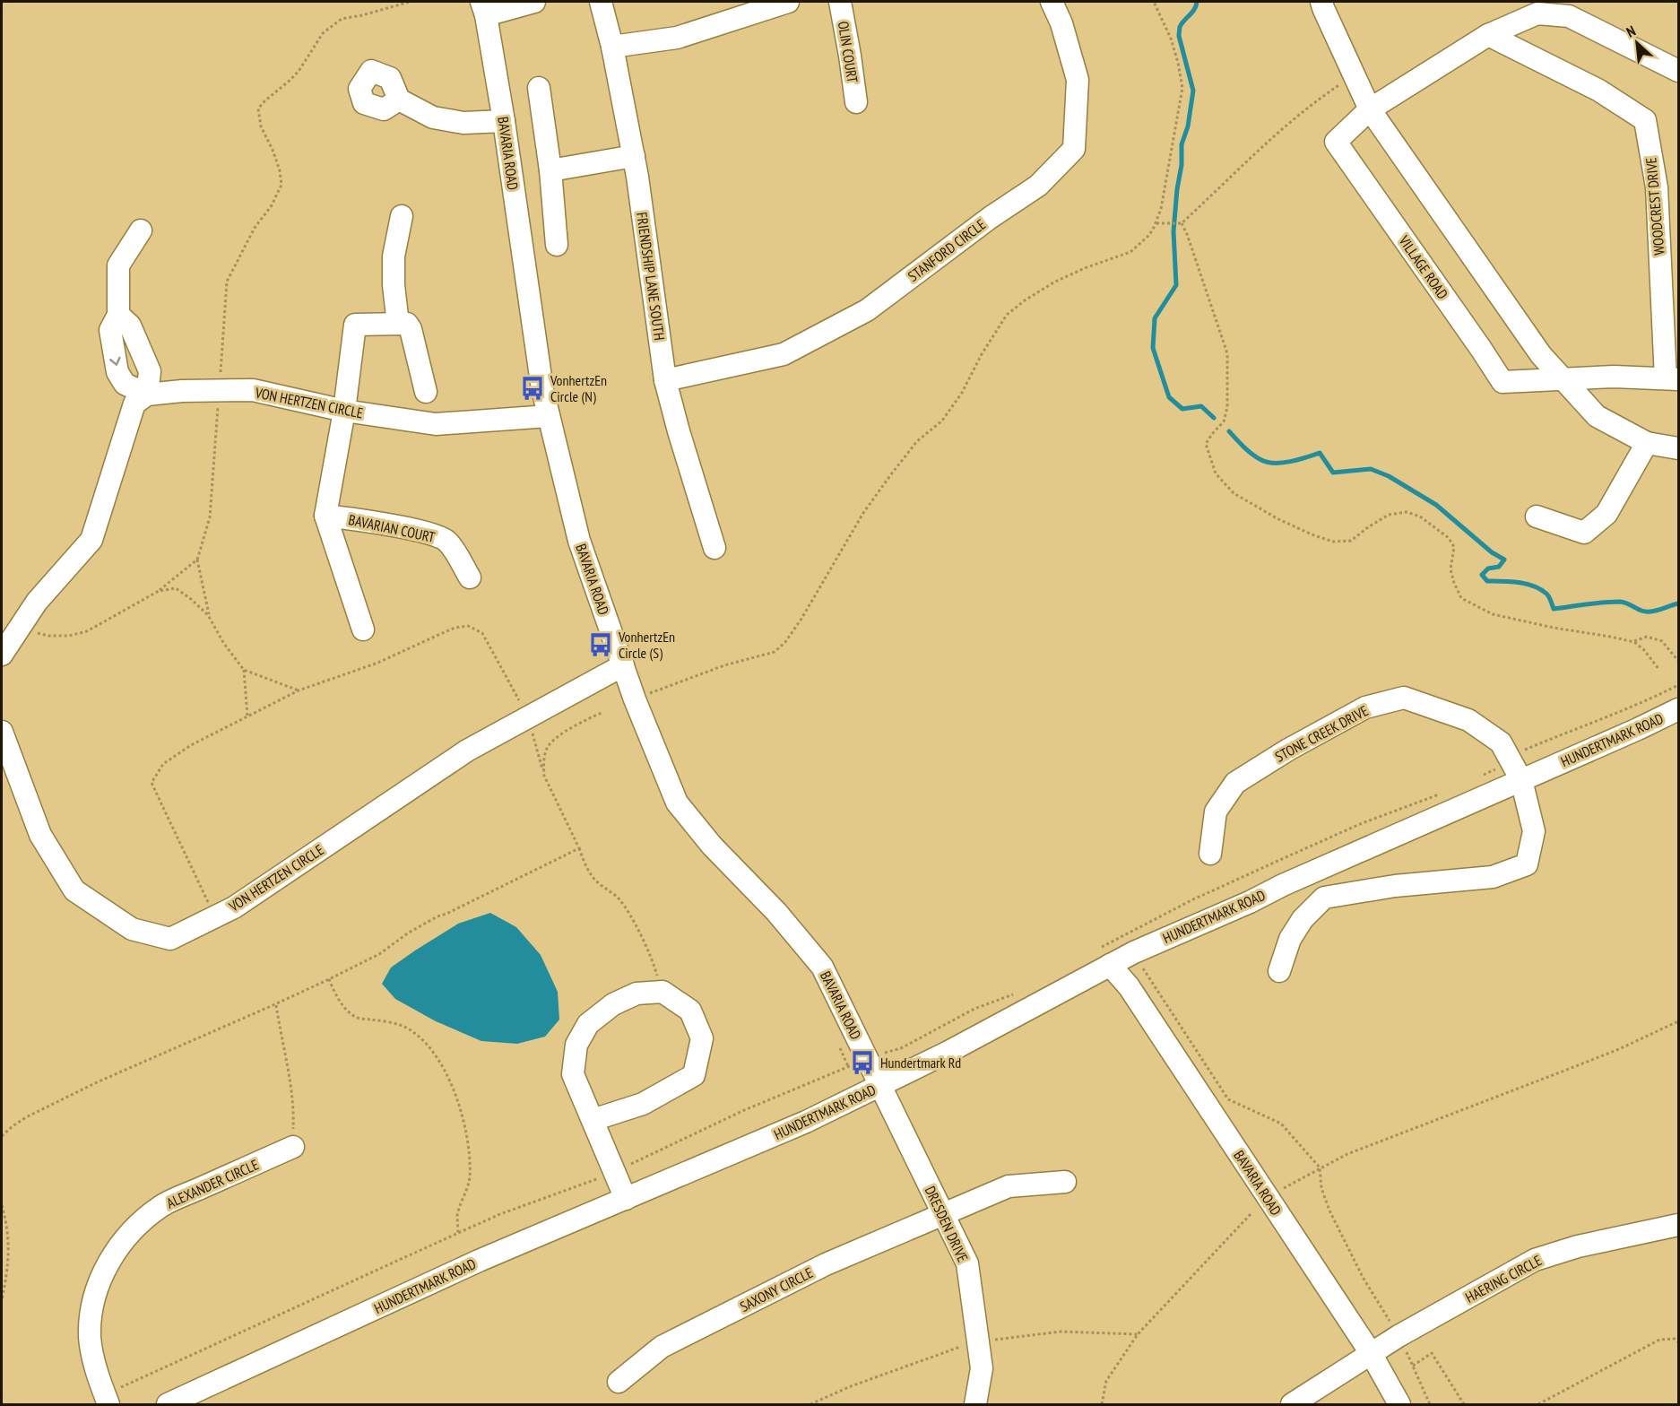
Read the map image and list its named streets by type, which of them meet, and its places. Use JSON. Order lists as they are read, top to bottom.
{
  "streets": {
    "street": [
      "OLIN COURT",
      "BAVARIA ROAD",
      "WOODCREST DRIVE",
      "STANFORD CIRCLE",
      "VILLAGE ROAD",
      "FRIENDSHIP LANE SOUTH",
      "VON HERTZEN CIRCLE",
      "BAVARIAN COURT",
      "STONE CREEK DRIVE",
      "HUNDERTMARK ROAD",
      "ALEXANDER CIRCLE",
      "DRESDEN DRIVE",
      "HAERING CIRCLE",
      "SAXONY CIRCLE"
    ]
  },
  "crossings": [
    ["BAVARIA ROAD", "VON HERTZEN CIRCLE"],
    ["BAVARIA ROAD", "HUNDERTMARK ROAD"],
    ["BAVARIA ROAD", "DRESDEN DRIVE"],
    ["BAVARIA ROAD", "HAERING CIRCLE"],
    ["WOODCREST DRIVE", "VILLAGE ROAD"],
    ["STANFORD CIRCLE", "FRIENDSHIP LANE SOUTH"],
    ["VON HERTZEN CIRCLE", "BAVARIAN COURT"],
    ["STONE CREEK DRIVE", "HUNDERTMARK ROAD"],
    ["HUNDERTMARK ROAD", "DRESDEN DRIVE"],
    ["DRESDEN DRIVE", "SAXONY CIRCLE"]
  ],
  "places": {
    "bus stop": ["VonhertzEn Circle (N)", "VonhertzEn Circle (S)", "Hundertmark Rd"]
  },
  "north": "top left"
}
